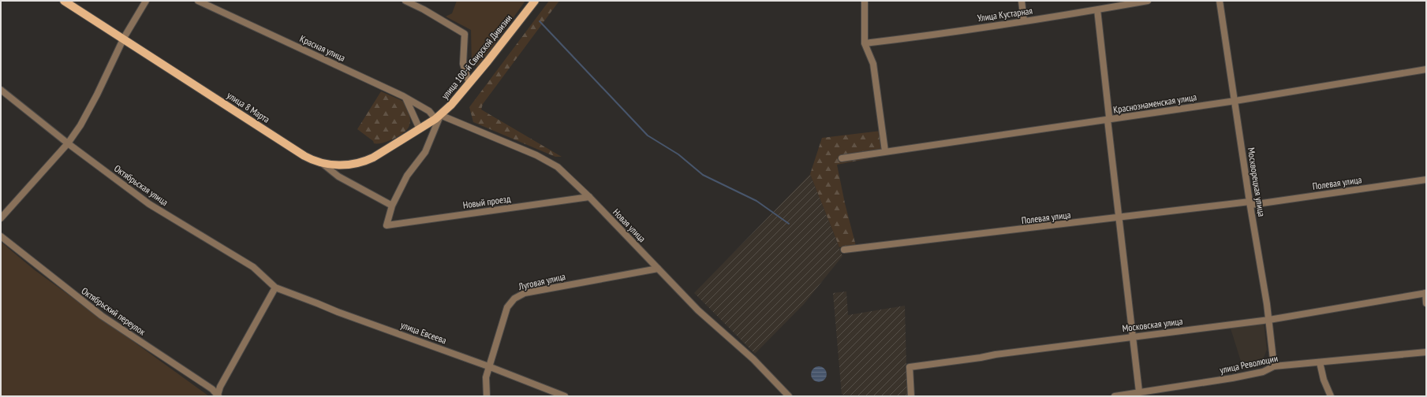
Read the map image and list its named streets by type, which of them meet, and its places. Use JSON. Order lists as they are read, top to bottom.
{
  "streets": {
    "main road": ["улица 100-й Свирской Дивизии", "улица 8 Марта"],
    "street": [
      "Улица Кустарная",
      "Красная улица",
      "Краснознаменская улица",
      "Москворецкая улица",
      "Полевая улица",
      "Октябрьская улица",
      "Новый проезд",
      "Новая улица",
      "Луговая улица",
      "Октябрьский переулок",
      "Московская улица",
      "улица Евсеева",
      "улица Революции"
    ]
  },
  "crossings": [
    ["Красная улица", "улица 100-й Свирской Дивизии"],
    ["Красная улица", "улица 8 Марта"],
    ["Красная улица", "Новая улица"],
    ["улица 100-й Свирской Дивизии", "улица 8 Марта"],
    ["улица 100-й Свирской Дивизии", "Новая улица"],
    ["Краснознаменская улица", "Москворецкая улица"],
    ["улица 8 Марта", "Новая улица"],
    ["Москворецкая улица", "Полевая улица"],
    ["Москворецкая улица", "Московская улица"],
    ["Москворецкая улица", "улица Революции"],
    ["Октябрьская улица", "улица Евсеева"],
    ["Новый проезд", "Новая улица"],
    ["Новая улица", "Луговая улица"],
    ["Луговая улица", "улица Евсеева"]
  ]
}
